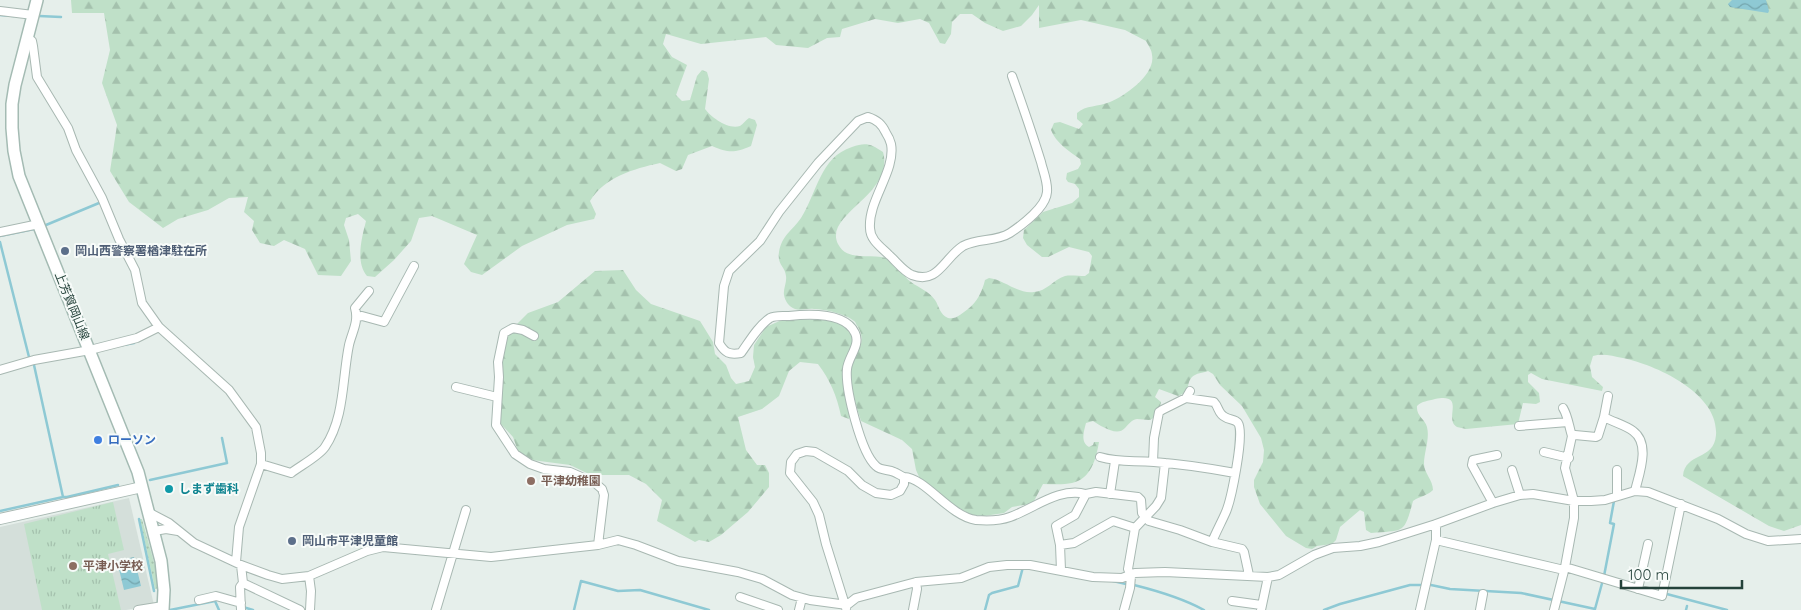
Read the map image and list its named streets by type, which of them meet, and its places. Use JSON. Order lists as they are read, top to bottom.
{
  "streets": {
    "main road": ["上芳賀岡山線"]
  },
  "places": [
    "岡山西警察署楢津駐在所",
    "ローソン",
    "平津幼稚園",
    "しまず歯科",
    "岡山市平津児童館",
    "平津小学校"
  ],
  "scale_bar": "100 m"
}
